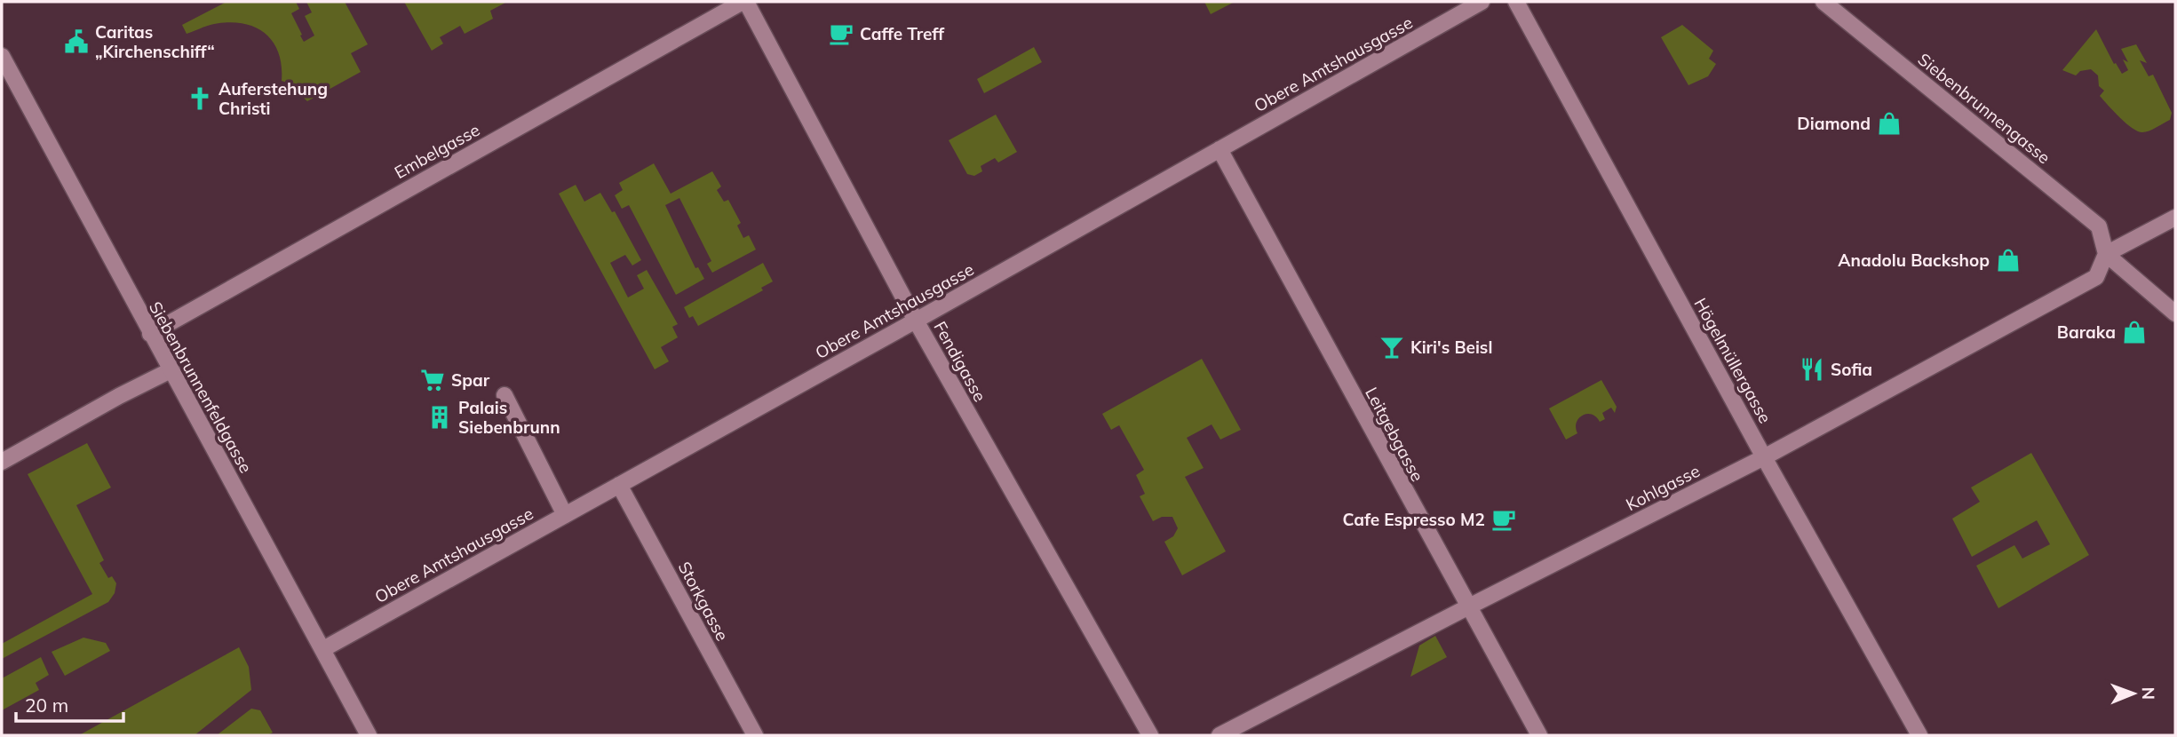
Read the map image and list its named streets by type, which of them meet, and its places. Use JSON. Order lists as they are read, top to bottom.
{
  "streets": {
    "street": [
      "Obere Amtshausgasse",
      "Siebenbrunnengasse",
      "Embelgasse",
      "Högelmüllergasse",
      "Fendigasse",
      "Siebenbrunnenfeldgasse",
      "Leitgebgasse",
      "Kohlgasse",
      "Storkgasse"
    ]
  },
  "crossings": [
    ["Obere Amtshausgasse", "Fendigasse"],
    ["Obere Amtshausgasse", "Siebenbrunnenfeldgasse"],
    ["Obere Amtshausgasse", "Leitgebgasse"],
    ["Obere Amtshausgasse", "Storkgasse"],
    ["Siebenbrunnengasse", "Kohlgasse"],
    ["Embelgasse", "Fendigasse"],
    ["Embelgasse", "Siebenbrunnenfeldgasse"],
    ["Högelmüllergasse", "Kohlgasse"],
    ["Leitgebgasse", "Kohlgasse"]
  ],
  "places": {
    "cafe": ["Caffe Treff", "Cafe Espresso M2"],
    "public building": ["Caritas „Kirchenschiff“"],
    "church": ["Auferstehung Christi"],
    "shop": ["Diamond", "Anadolu Backshop", "Baraka"],
    "bar": ["Kiri's Beisl"],
    "restaurant": ["Sofia"],
    "supermarket": ["Spar"],
    "building": ["Palais Siebenbrunn"]
  },
  "scale_bar": "20 m",
  "north": "right"
}
